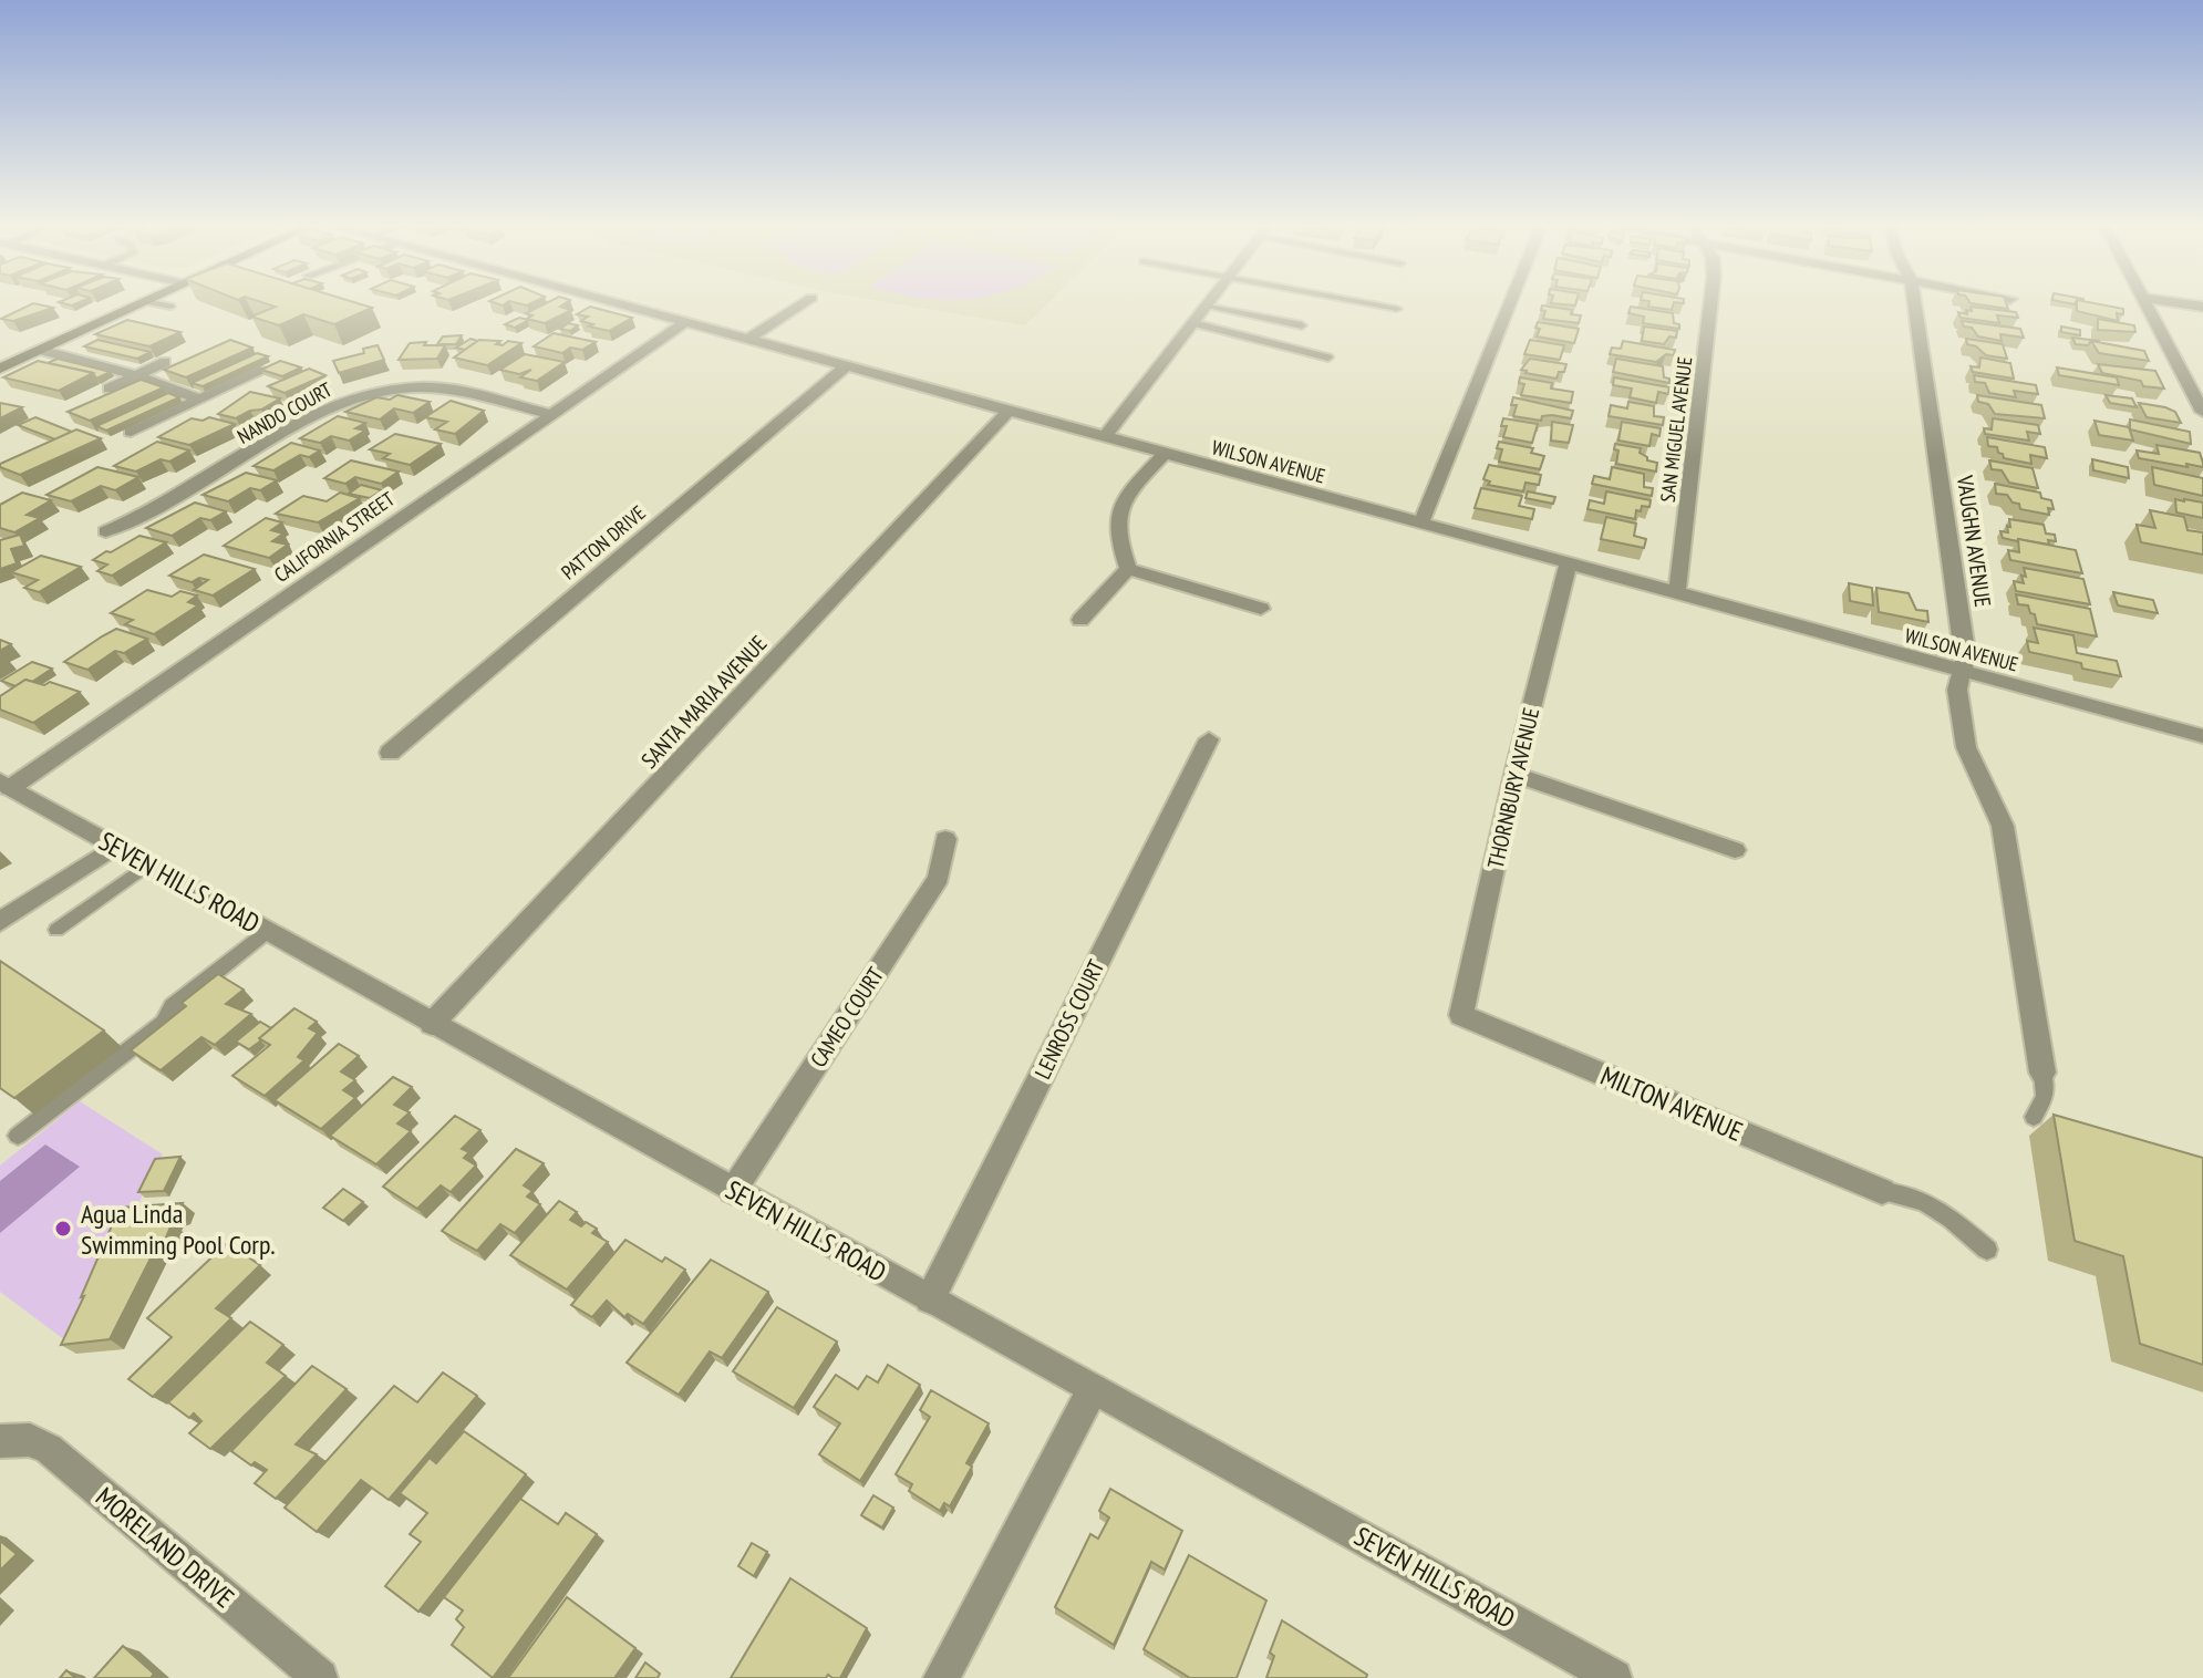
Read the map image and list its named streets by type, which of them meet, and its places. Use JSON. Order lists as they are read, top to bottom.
{
  "streets": {
    "street": [
      "NANDO COURT",
      "SAN MIGUEL AVENUE",
      "WILSON AVENUE",
      "CALIFORNIA STREET",
      "VAUGHN AVENUE",
      "PATTON DRIVE",
      "SANTA MARIA AVENUE",
      "THORNBURY AVENUE",
      "SEVEN HILLS ROAD",
      "CAMEO COURT",
      "LENROSS COURT",
      "MILTON AVENUE",
      "MORELAND DRIVE"
    ]
  },
  "crossings": [
    ["NANDO COURT", "CALIFORNIA STREET"],
    ["SAN MIGUEL AVENUE", "WILSON AVENUE"],
    ["WILSON AVENUE", "CALIFORNIA STREET"],
    ["WILSON AVENUE", "VAUGHN AVENUE"],
    ["WILSON AVENUE", "PATTON DRIVE"],
    ["WILSON AVENUE", "SANTA MARIA AVENUE"],
    ["WILSON AVENUE", "THORNBURY AVENUE"],
    ["CALIFORNIA STREET", "SEVEN HILLS ROAD"],
    ["SANTA MARIA AVENUE", "SEVEN HILLS ROAD"],
    ["THORNBURY AVENUE", "MILTON AVENUE"],
    ["SEVEN HILLS ROAD", "CAMEO COURT"],
    ["SEVEN HILLS ROAD", "LENROSS COURT"]
  ],
  "places": ["Agua Linda Swimming Pool Corp."]
}
